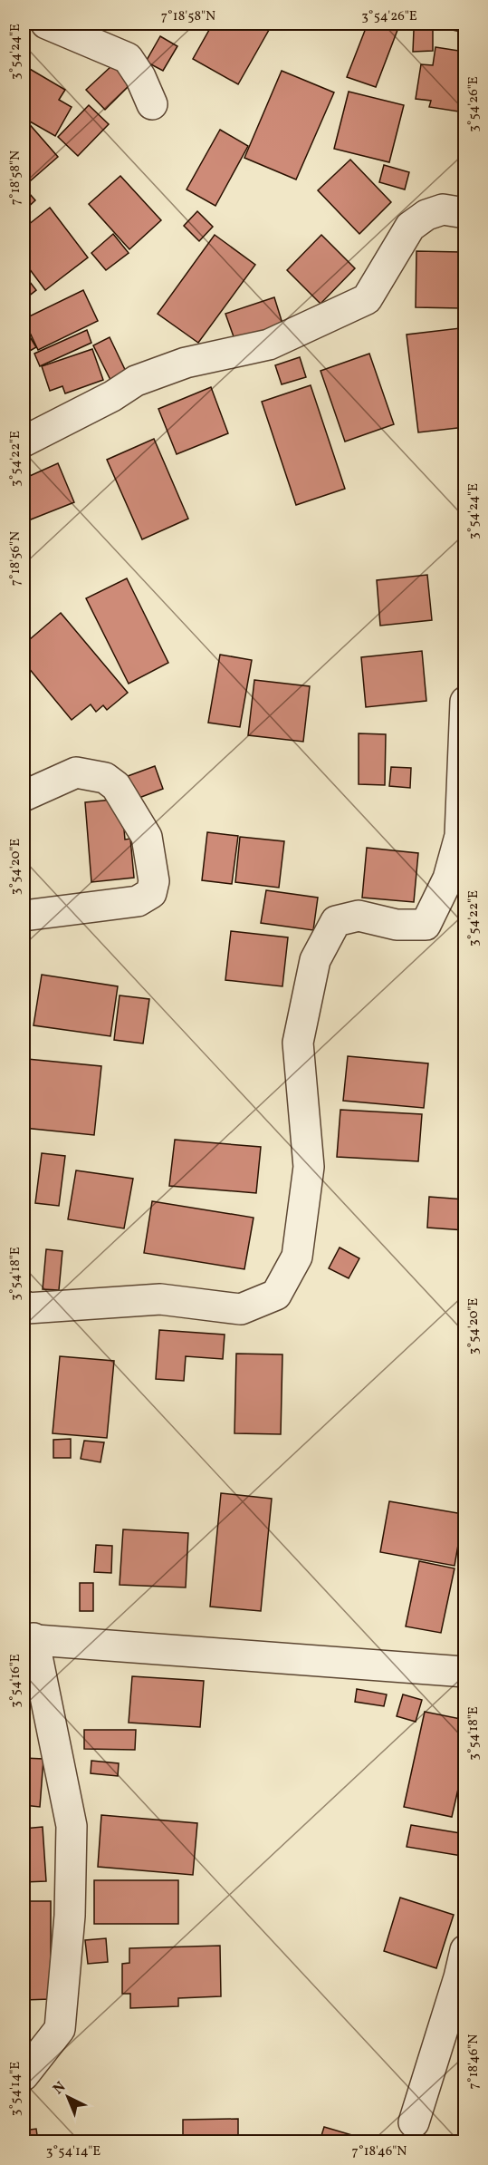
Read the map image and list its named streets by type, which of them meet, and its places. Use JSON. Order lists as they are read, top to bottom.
{
  "north": "top left",
  "coordinates": [
    "7°18'58\"N",
    "3°54'26\"E",
    "3°54'24\"E",
    "3°54'22\"E",
    "7°18'56\"N",
    "3°54'20\"E",
    "3°54'18\"E",
    "3°54'16\"E",
    "7°18'46\"N",
    "3°54'14\"E"
  ]
}
